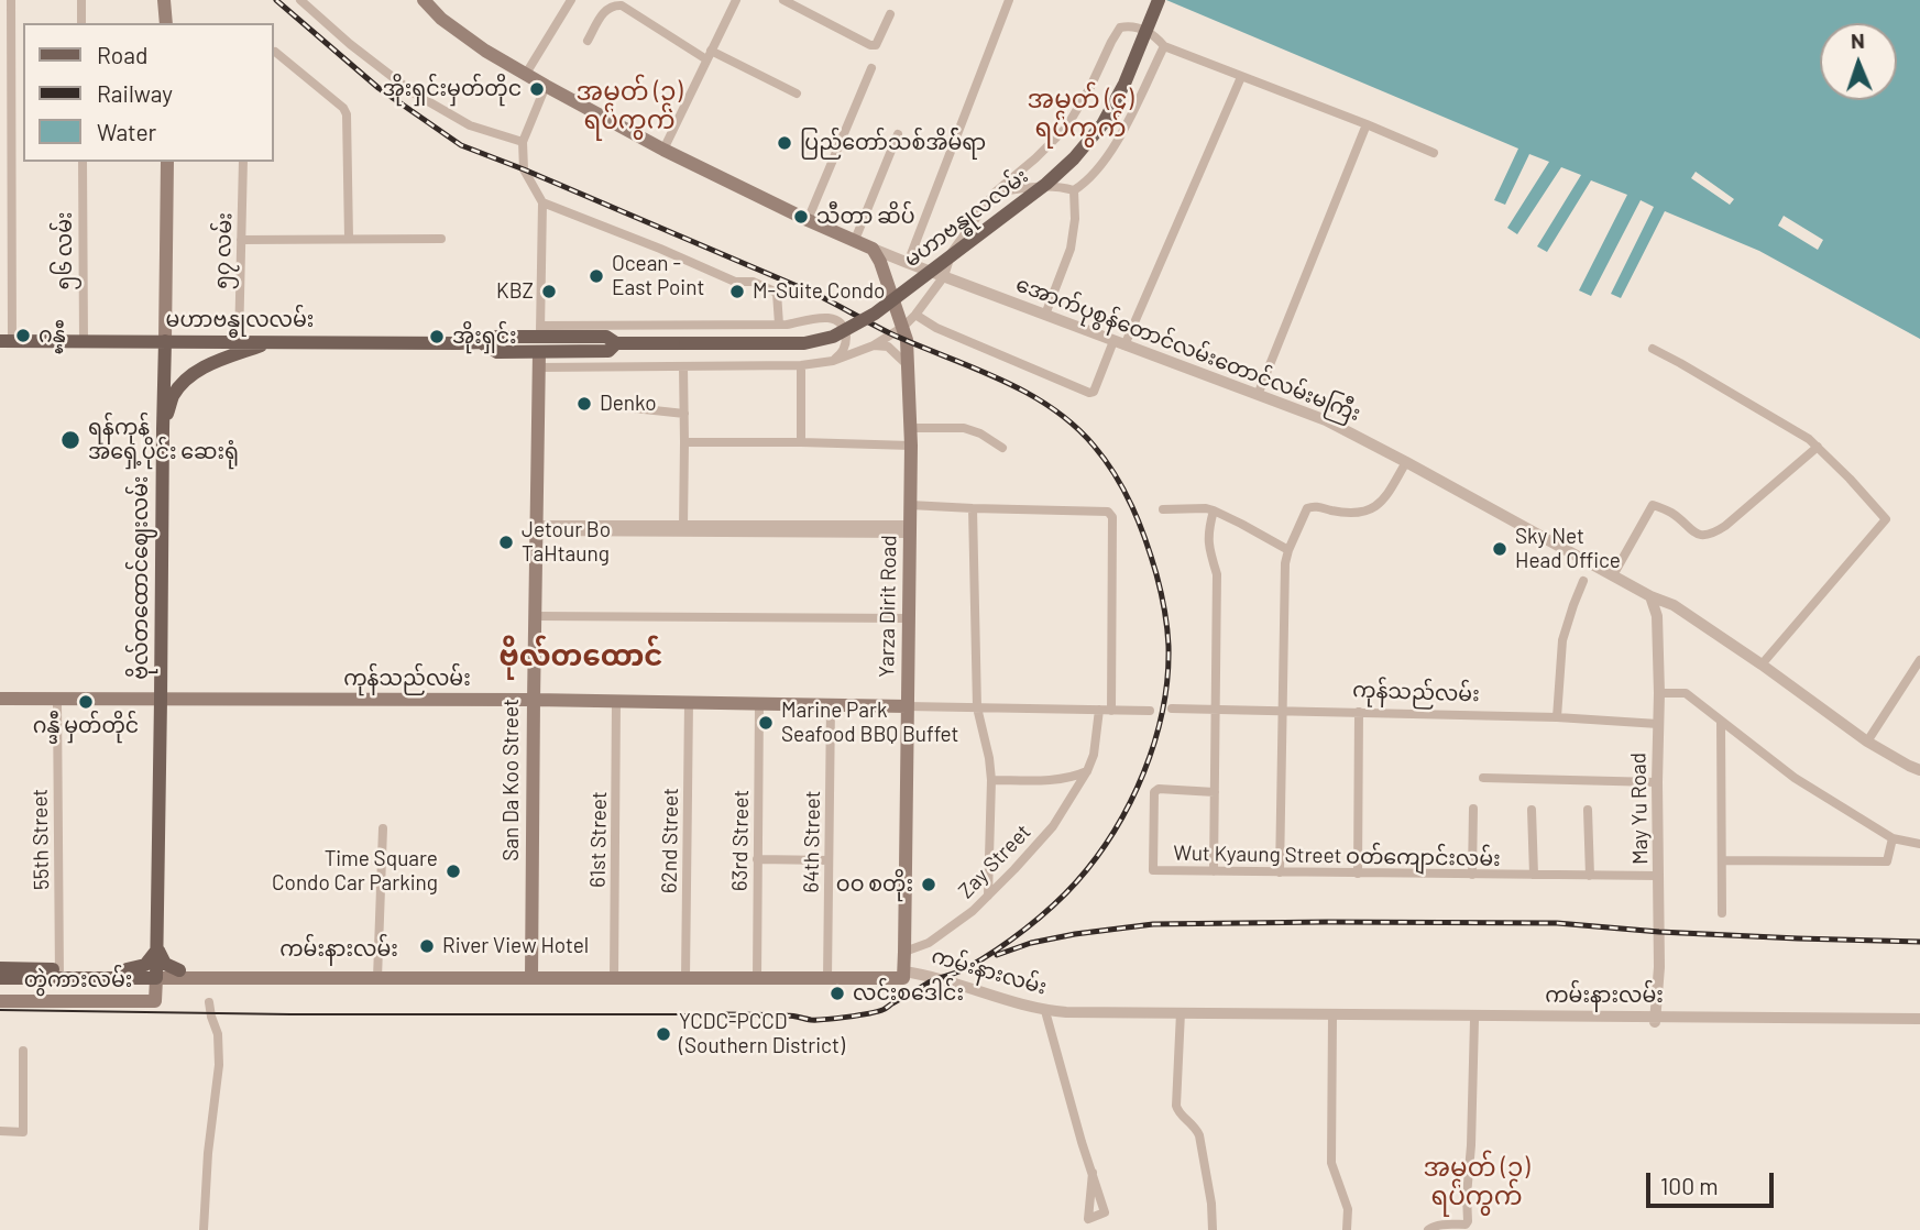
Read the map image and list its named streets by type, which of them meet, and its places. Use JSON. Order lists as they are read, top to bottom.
{
  "streets": {
    "main road": [
      "မဟာဗန္ဓုလလမ်း",
      "အောက်ပုစွန်တောင်လမ်းတောင်လမ်းမကြီး",
      "ဗိုလ်တထောင်ဈေးလမ်း",
      "Yarza Dirit Road",
      "ကုန်သည်လမ်း",
      "San Da Koo Street",
      "ကမ်းနားလမ်း",
      "တွဲကားလမ်း"
    ],
    "street": [
      "၅၆ လမ်း",
      "၅၇ လမ်း",
      "May Yu Road",
      "55th Street",
      "61st Street",
      "62nd Street",
      "63rd Street",
      "64th Street",
      "Wut Kyaung Street ဝတ်ကျောင်းလမ်း",
      "Zay Street"
    ]
  },
  "crossings": [
    ["မဟာဗန္ဓုလလမ်း", "၅၆ လမ်း"],
    ["မဟာဗန္ဓုလလမ်း", "၅၇ လမ်း"],
    ["မဟာဗန္ဓုလလမ်း", "ဗိုလ်တထောင်ဈေးလမ်း"],
    ["မဟာဗန္ဓုလလမ်း", "San Da Koo Street"],
    ["အောက်ပုစွန်တောင်လမ်းတောင်လမ်းမကြီး", "Yarza Dirit Road"],
    ["အောက်ပုစွန်တောင်လမ်းတောင်လမ်းမကြီး", "May Yu Road"],
    ["ဗိုလ်တထောင်ဈေးလမ်း", "ကုန်သည်လမ်း"],
    ["ဗိုလ်တထောင်ဈေးလမ်း", "ကမ်းနားလမ်း"],
    ["ဗိုလ်တထောင်ဈေးလမ်း", "တွဲကားလမ်း"],
    ["Yarza Dirit Road", "ကုန်သည်လမ်း"],
    ["Yarza Dirit Road", "Zay Street"],
    ["Yarza Dirit Road", "ကမ်းနားလမ်း"],
    ["ကုန်သည်လမ်း", "San Da Koo Street"],
    ["ကုန်သည်လမ်း", "May Yu Road"],
    ["ကုန်သည်လမ်း", "55th Street"],
    ["ကုန်သည်လမ်း", "61st Street"],
    ["ကုန်သည်လမ်း", "62nd Street"],
    ["ကုန်သည်လမ်း", "63rd Street"],
    ["ကုန်သည်လမ်း", "64th Street"],
    ["San Da Koo Street", "ကမ်းနားလမ်း"],
    ["May Yu Road", "Wut Kyaung Street ဝတ်ကျောင်းလမ်း"],
    ["May Yu Road", "ကမ်းနားလမ်း"],
    ["55th Street", "ကမ်းနားလမ်း"],
    ["61st Street", "ကမ်းနားလမ်း"],
    ["62nd Street", "ကမ်းနားလမ်း"],
    ["63rd Street", "ကမ်းနားလမ်း"],
    ["64th Street", "ကမ်းနားလမ်း"],
    ["ကမ်းနားလမ်း", "တွဲကားလမ်း"]
  ],
  "districts": [
    "အမှတ် (၃) ရပ်ကွက်",
    "အမှတ် (၄) ရပ်ကွက်",
    "ဗိုလ်တထောင်",
    "အမှတ် (၁) ရပ်ကွက်"
  ],
  "places": [
    "အိုးရှင်းမှတ်တိုင",
    "ပြည်တော်သစ်အိမ််ရာ",
    "သီတာ ဆိပ်",
    "Ocean - East Point",
    "KBZ",
    "M-Suite Condo",
    "ဂန္နီ",
    "အိုးရှင်း",
    "Denko",
    "ရန်ကုန် အရှေ့ပိုင်း ဆေးရုံ",
    "Jetour Bo TaHtaung",
    "Sky Net Head Office",
    "ဂန္ဒီ မှတ်တိုင်",
    "Marine Park Seafood BBQ Buffet",
    "Time Square Condo Car Parking",
    "ဝဝ စတိုး",
    "River View Hotel",
    "လင်းစဒေါင်း",
    "YCDC-PCCD (Southern District)"
  ],
  "legend": ["Road", "Railway", "Water"],
  "scale_bar": "100 m",
  "north": "top"
}
